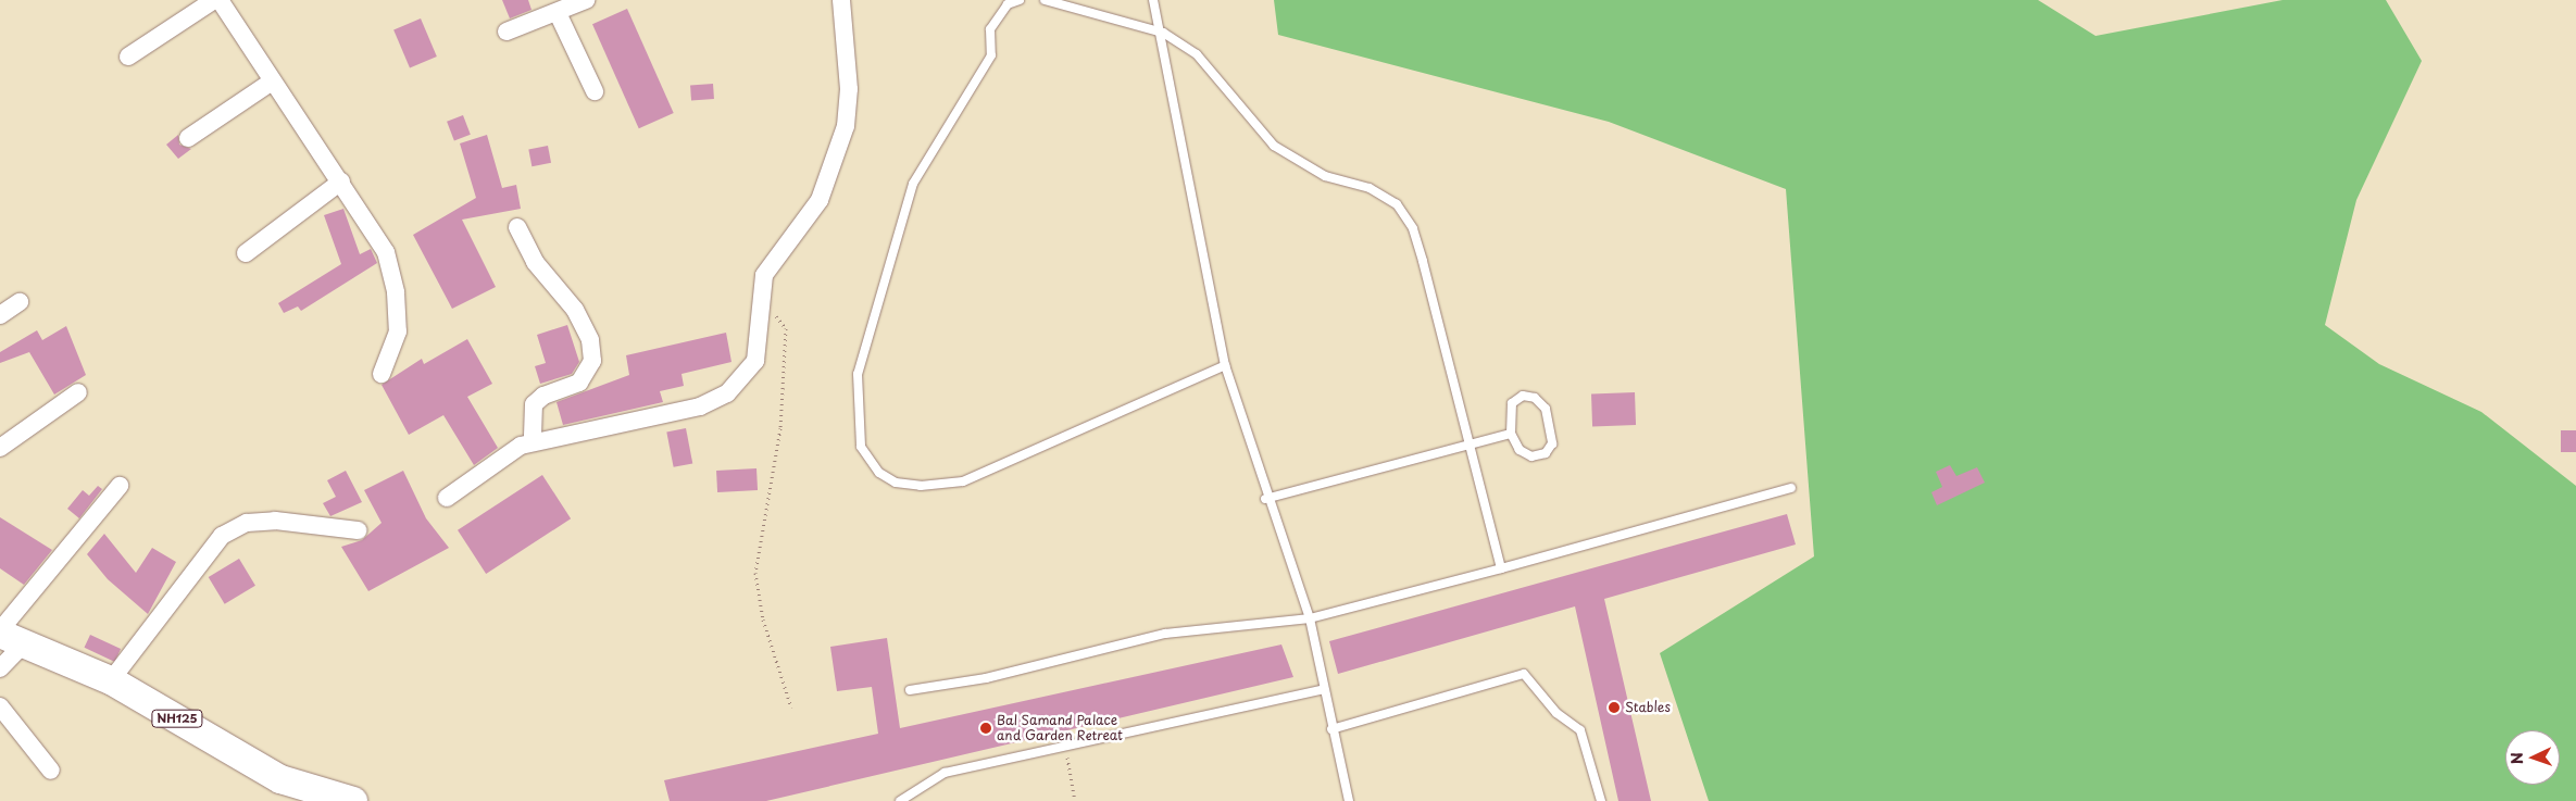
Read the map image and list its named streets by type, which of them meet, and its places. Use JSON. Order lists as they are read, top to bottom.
{
  "streets": {
    "highway": ["NH125"]
  },
  "places": ["Stables", "Bal Samand Palace and Garden Retreat"],
  "north": "left"
}
